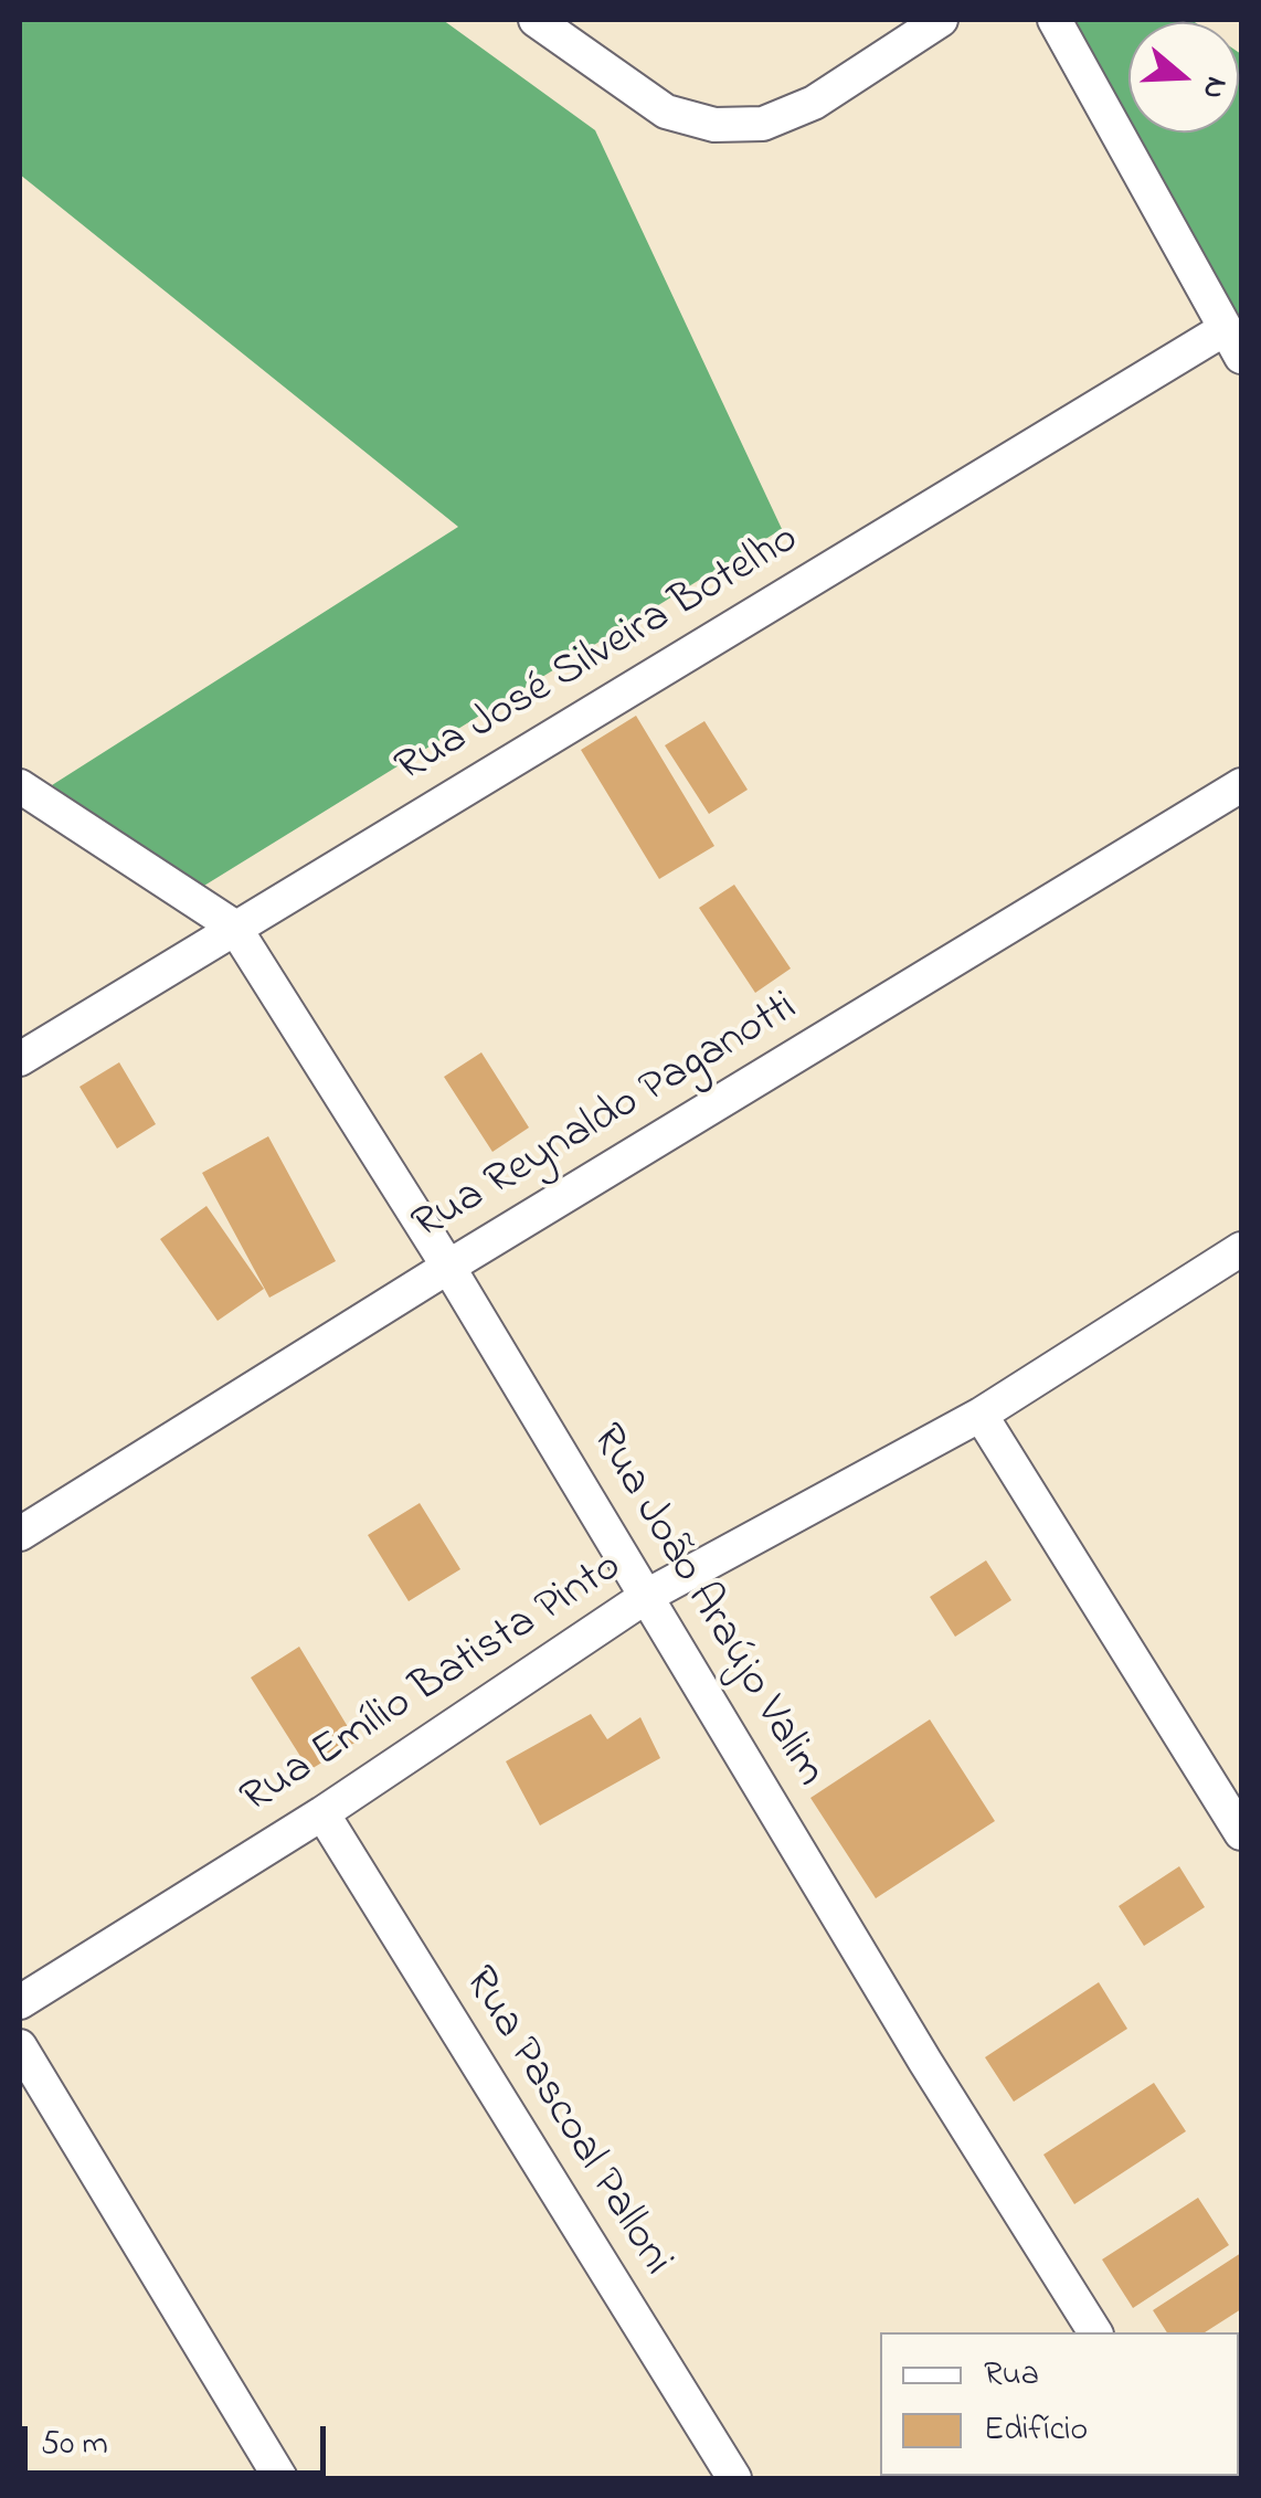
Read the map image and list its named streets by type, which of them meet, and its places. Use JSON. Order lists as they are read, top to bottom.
{
  "streets": {
    "street": [
      "Rua José Silveira Botelho",
      "Rua Reynaldo Paganotti",
      "Rua João Araújo Valim",
      "Rua Emílio Batista Pinto",
      "Rua Pascoal Palloni"
    ]
  },
  "crossings": [
    ["Rua José Silveira Botelho", "Rua João Araújo Valim"],
    ["Rua Reynaldo Paganotti", "Rua João Araújo Valim"],
    ["Rua João Araújo Valim", "Rua Emílio Batista Pinto"],
    ["Rua Emílio Batista Pinto", "Rua Pascoal Palloni"]
  ],
  "legend": ["Rua", "Edifício"],
  "scale_bar": "50 m",
  "north": "right"
}
